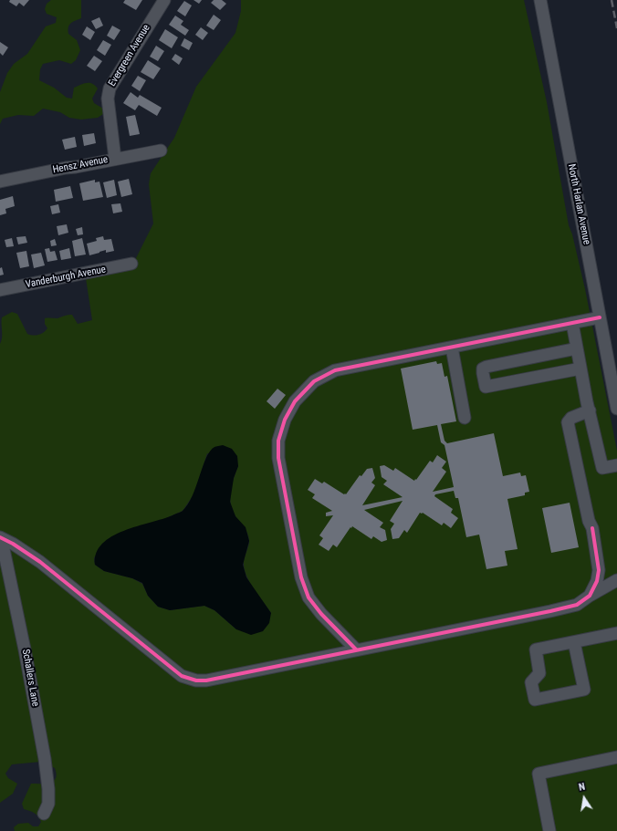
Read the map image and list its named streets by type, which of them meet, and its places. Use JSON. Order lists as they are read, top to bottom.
{
  "streets": {
    "street": [
      "Evergreen Avenue",
      "Hensz Avenue",
      "North Harlan Avenue",
      "Vanderburgh Avenue",
      "Schallers Lane"
    ]
  },
  "crossings": [
    ["Evergreen Avenue", "Hensz Avenue"]
  ],
  "north": "top"
}
